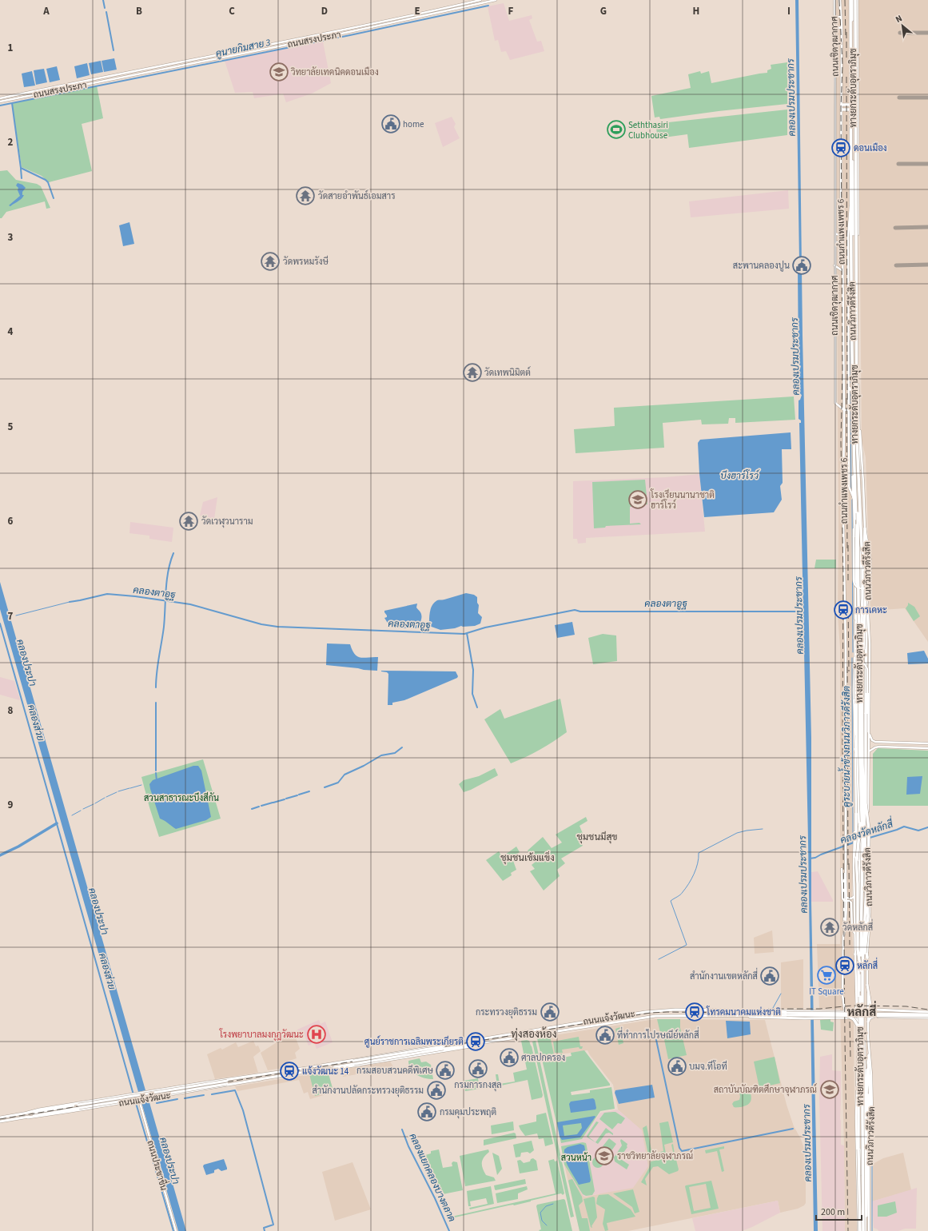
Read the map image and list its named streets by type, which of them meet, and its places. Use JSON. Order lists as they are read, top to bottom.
{
  "streets": {
    "highway": ["ทางยกระดับอุตราภิมุข", "ถนนวิภาวดีรังสิต"],
    "main road": [
      "ถนนสรงประภา",
      "ถนนเชิดวุฒากาศ",
      "ถนนกำแพงเพชร 6",
      "ถนนแจ้งวัฒนะ",
      "ถนนประชาชื่น"
    ]
  },
  "crossings": [
    ["ถนนเชิดวุฒากาศ", "ถนนกำแพงเพชร 6"],
    ["ทางยกระดับอุตราภิมุข", "ถนนวิภาวดีรังสิต"],
    ["ถนนกำแพงเพชร 6", "ถนนแจ้งวัฒนะ"],
    ["ถนนวิภาวดีรังสิต", "ถนนแจ้งวัฒนะ"],
    ["ถนนแจ้งวัฒนะ", "ถนนประชาชื่น"]
  ],
  "districts": [
    "ชุมชนมีสุข",
    "ชุมชนเข้มแข็ง",
    "หลักสี่",
    "ทุ่งสองห้อง"
  ],
  "water": [
    "คูนายกิมสาย 3",
    "คลองเปรมประชากร",
    "บึงฮาร์โรว์",
    "คลองตาอูฐ",
    "คลองประปา",
    "คลองส่วย",
    "คูระบายน้ำข้างถนนวิภาวดีรังสิต",
    "คลองวัดหลักสี่",
    "คลองแยกคลองบางตลาด"
  ],
  "parks": ["สวนสาธารณะบึงสีกัน", "สวนหน้า"],
  "places": {
    "school or university": [
      "วิทยาลัยเทคนิคดอนเมือง",
      "โรงเรียนนานาชาติ ฮาร์โรว์",
      "สถาบันบัณฑิตศึกษาจุฬาภรณ์",
      "ราชวิทยาลัยจุฬาภรณ์"
    ],
    "public building": [
      "home",
      "สะพานคลองปูน",
      "สำนักงานเขตหลักสี่",
      "กระทรวงยุติธรรม",
      "ที่ทำการไปรษณีย์หลักสี่",
      "ศาลปกครอง",
      "บมจ.ทีโอที",
      "กรมการกงสุล",
      "กรมสอบสวนคดีพิเศษ",
      "สำนักงานปลัดกระทรวงยุติธรรม",
      "กรมคุมประพฤติ"
    ],
    "sports": ["Seththasiri Clubhouse"],
    "station": [
      "ดอนเมือง",
      "การเคหะ",
      "หลักสี่",
      "โทรคมนาคมแห่งชาติ",
      "ศูนย์ราชการเฉลิมพระเกียรติ",
      "แจ้งวัฒนะ 14"
    ],
    "temple": [
      "วัดสายอำพันธ์เอมสาร",
      "วัดพรหมรังษี",
      "วัดเทพนิมิตต์",
      "วัดเวฬุวนาราม",
      "วัดหลักสี่"
    ],
    "supermarket": ["IT Square"],
    "hospital": ["โรงพยาบาลมงกุฎวัฒนะ"]
  },
  "scale_bar": "200 m",
  "north": "top left",
  "grid": {
    "columns": [
      "A",
      "B",
      "C",
      "D",
      "E",
      "F",
      "G",
      "H",
      "I"
    ],
    "rows": [
      "1",
      "2",
      "3",
      "4",
      "5",
      "6",
      "7",
      "8",
      "9"
    ]
  }
}
